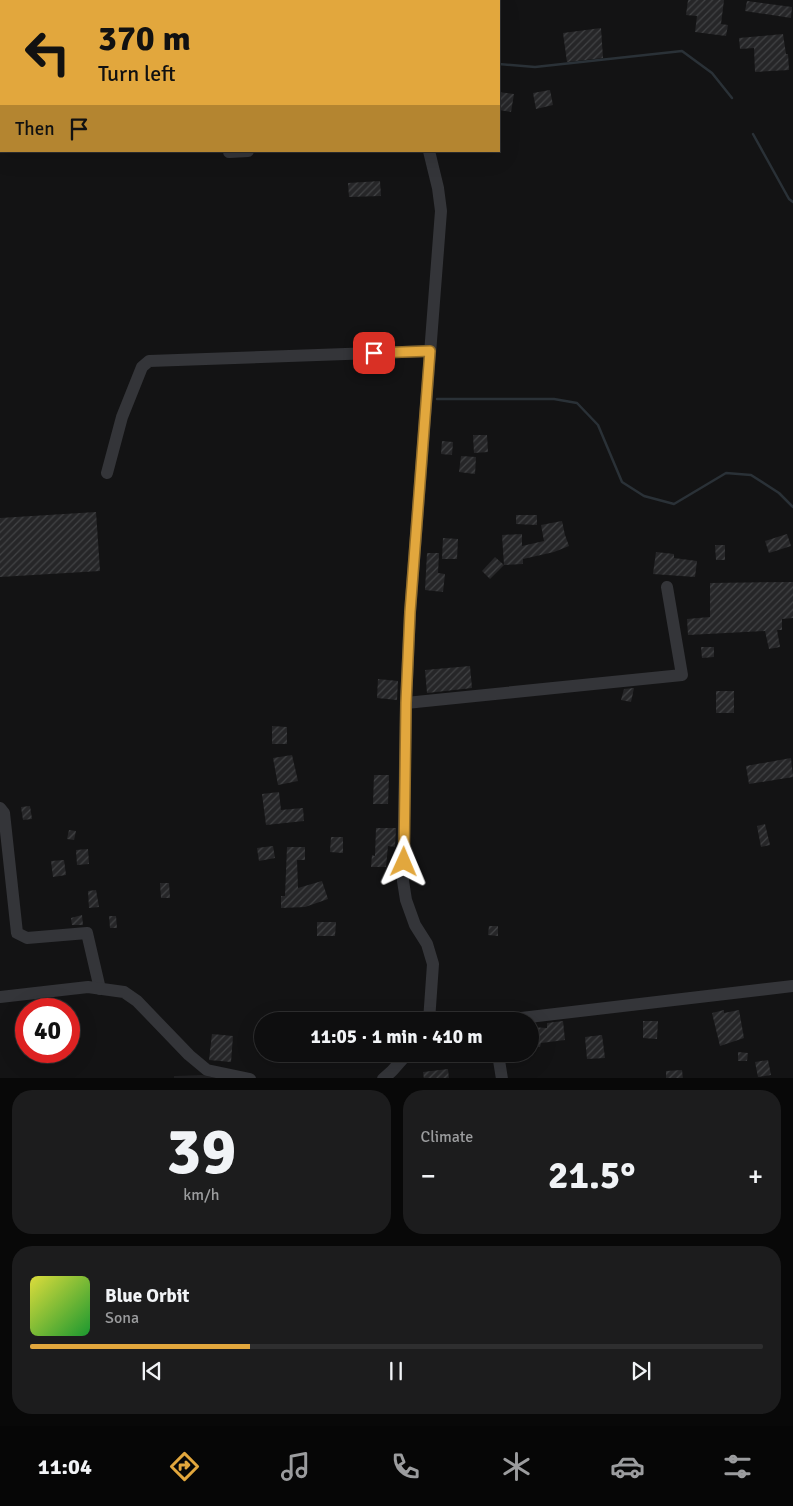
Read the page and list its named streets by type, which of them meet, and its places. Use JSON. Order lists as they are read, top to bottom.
{
  "page": {
    "turn": ["370 m", "Turn left"],
    "then": "Then",
    "limit": "40",
    "trip": "11:05 · 1 min · 410 m",
    "tile": [
      ["39", "km/h"],
      "Climate"
    ],
    "heat": ["−", "21.5°", "+"],
    "song": ["Blue Orbit", "Sona"],
    "tabs": "11:04"
  }
}
